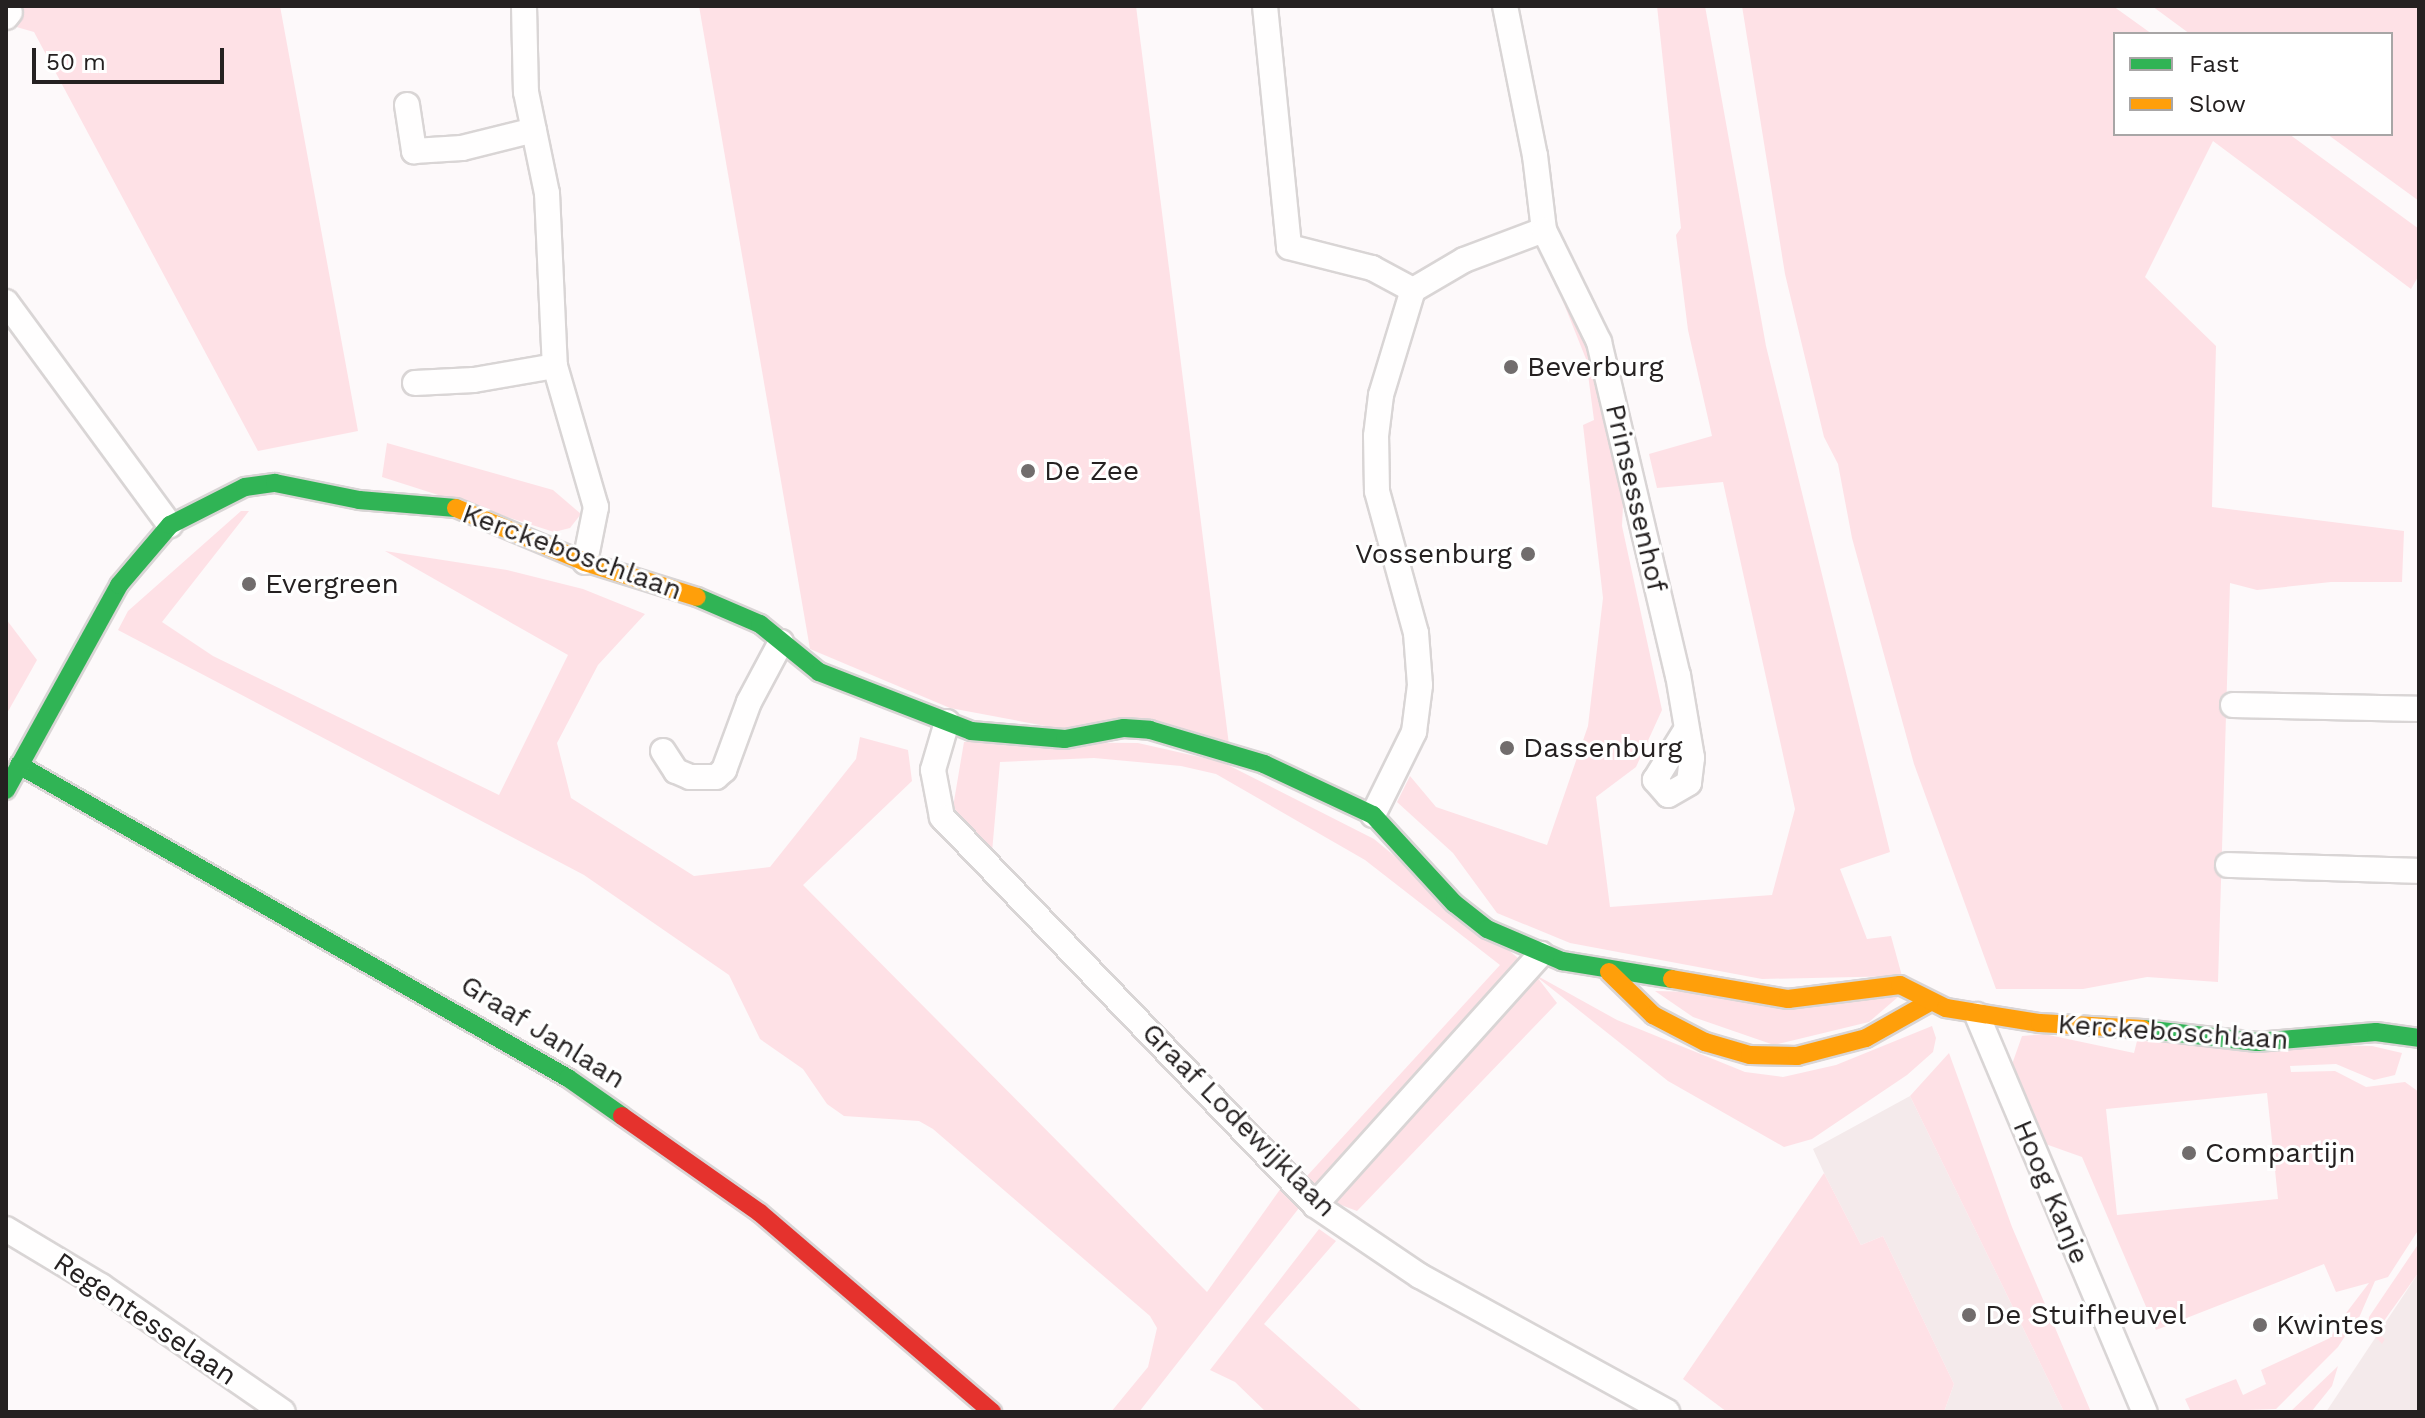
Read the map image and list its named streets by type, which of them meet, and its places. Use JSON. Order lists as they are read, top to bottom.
{
  "streets": {
    "street": [
      "Prinsessenhof",
      "Kerckeboschlaan",
      "Graaf Janlaan",
      "Graaf Lodewijklaan",
      "Hoog Kanje",
      "Regentesselaan"
    ]
  },
  "crossings": [
    ["Kerckeboschlaan", "Graaf Lodewijklaan"],
    ["Kerckeboschlaan", "Hoog Kanje"]
  ],
  "places": [
    "Beverburg",
    "De Zee",
    "Vossenburg",
    "Evergreen",
    "Dassenburg",
    "Compartijn",
    "De Stuifheuvel",
    "Kwintes"
  ],
  "legend": ["Fast", "Slow"],
  "scale_bar": "50 m"
}
